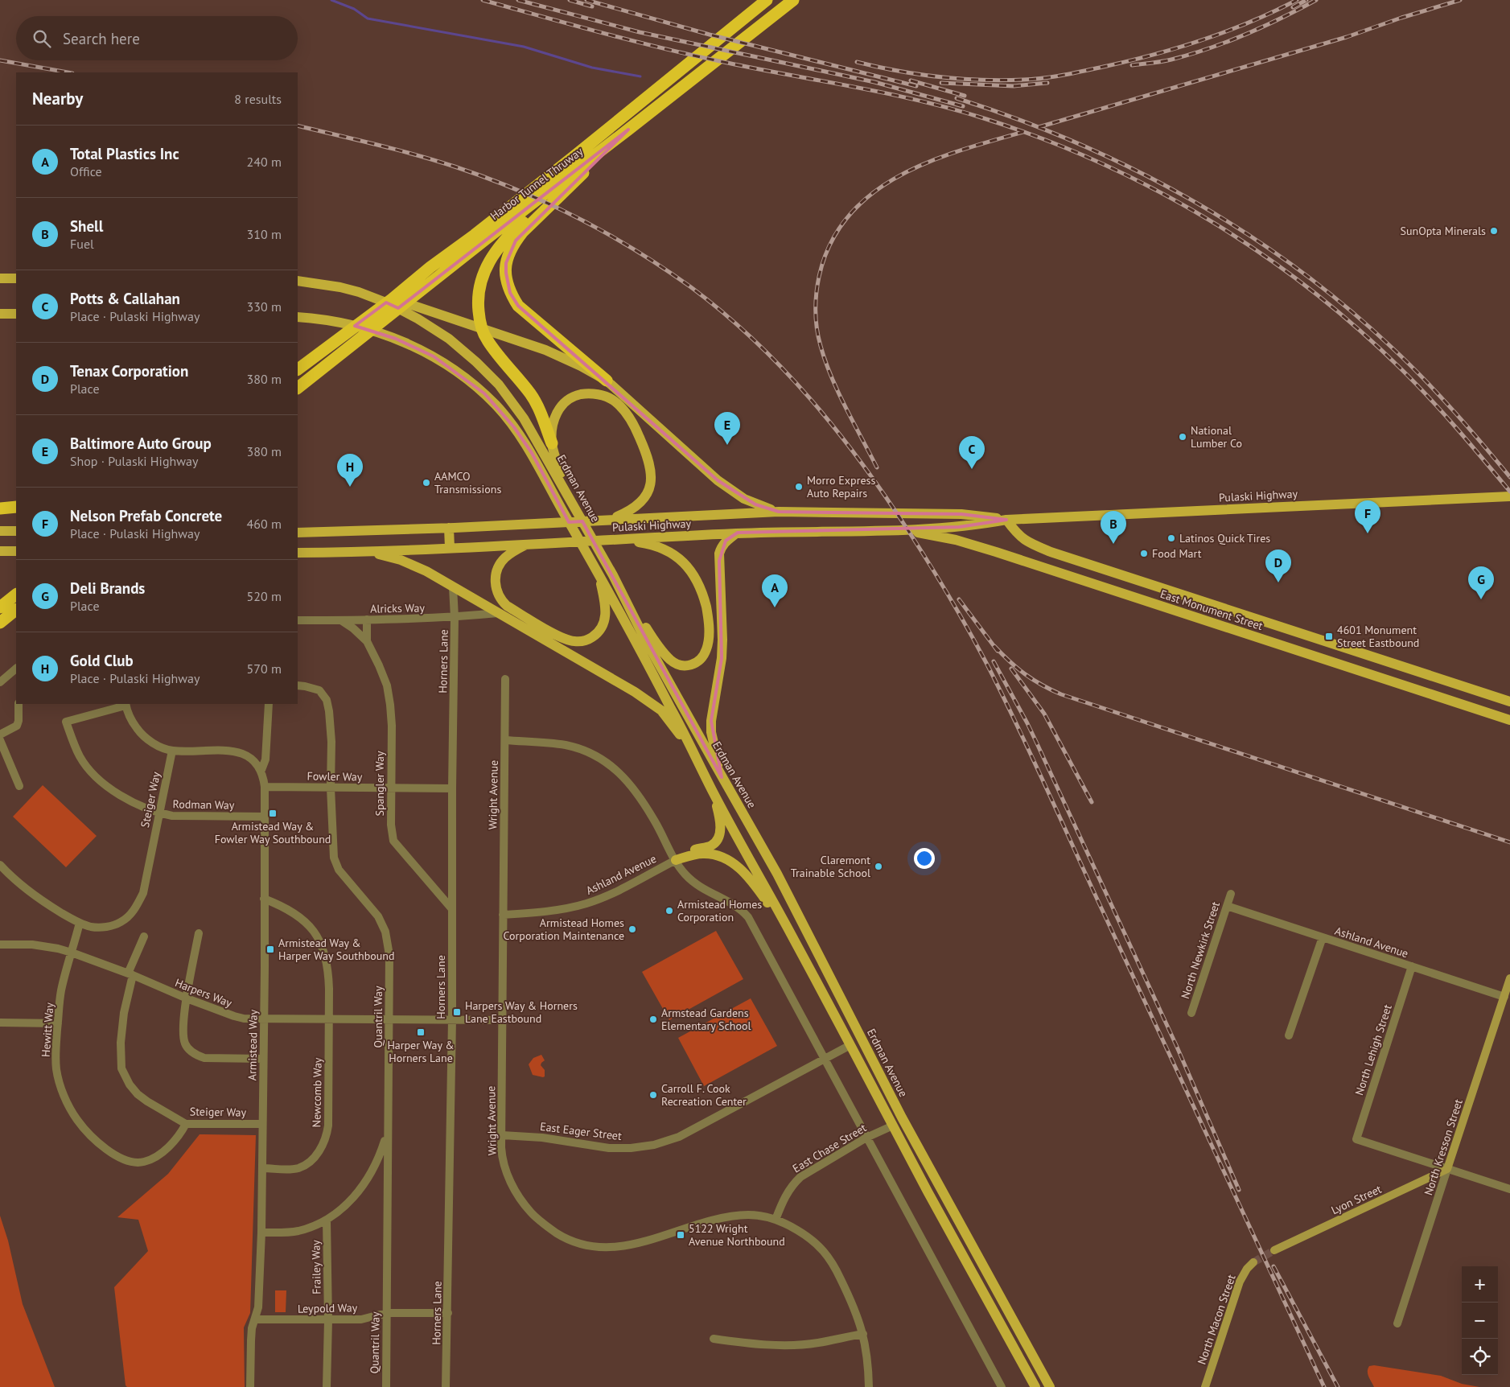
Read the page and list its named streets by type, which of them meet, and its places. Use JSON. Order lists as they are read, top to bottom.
{
  "streets": {
    "highway": ["Harbor Tunnel Thruway"],
    "main road": ["Erdman Avenue", "Pulaski Highway", "East Monument Street"],
    "street": [
      "Alricks Way",
      "Horners Lane",
      "Fowler Way",
      "Spangler Way",
      "Wright Avenue",
      "Steiger Way",
      "Rodman Way",
      "Ashland Avenue",
      "North Newkirk Street",
      "Harpers Way",
      "Quantril Way",
      "Hewitt Way",
      "Armistead Way",
      "North Lehigh Street",
      "Newcomb Way",
      "East Eager Street",
      "North Kresson Street",
      "East Chase Street",
      "Lyon Street",
      "Frailey Way",
      "Leypold Way",
      "North Macon Street"
    ]
  },
  "crossings": [
    ["Pulaski Highway", "East Monument Street"],
    ["Alricks Way", "Horners Lane"],
    ["Alricks Way", "Spangler Way"],
    ["Horners Lane", "Fowler Way"],
    ["Horners Lane", "Spangler Way"],
    ["Horners Lane", "Harpers Way"],
    ["Horners Lane", "Leypold Way"],
    ["Fowler Way", "Spangler Way"],
    ["Fowler Way", "Quantril Way"],
    ["Fowler Way", "Armistead Way"],
    ["Wright Avenue", "Ashland Avenue"],
    ["Wright Avenue", "Harpers Way"],
    ["Wright Avenue", "East Eager Street"],
    ["Wright Avenue", "East Chase Street"],
    ["Steiger Way", "Rodman Way"],
    ["Steiger Way", "Harpers Way"],
    ["Steiger Way", "Hewitt Way"],
    ["Steiger Way", "Armistead Way"],
    ["Rodman Way", "Armistead Way"],
    ["Ashland Avenue", "North Newkirk Street"],
    ["Ashland Avenue", "North Lehigh Street"],
    ["Ashland Avenue", "North Kresson Street"],
    ["Harpers Way", "Quantril Way"],
    ["Harpers Way", "Hewitt Way"],
    ["Harpers Way", "Armistead Way"],
    ["Harpers Way", "Newcomb Way"],
    ["Quantril Way", "Leypold Way"],
    ["Armistead Way", "Newcomb Way"],
    ["Armistead Way", "Leypold Way"],
    ["North Lehigh Street", "North Kresson Street"],
    ["North Lehigh Street", "Lyon Street"],
    ["North Kresson Street", "Lyon Street"],
    ["Frailey Way", "Leypold Way"]
  ],
  "places": {
    "other": [
      "SunOpta Minerals",
      "National Lumber Co",
      "AAMCO Transmissions",
      "Morro Express Auto Repairs",
      "Latinos Quick Tires",
      "Food Mart",
      "Claremont Trainable School",
      "Armistead Homes Corporation",
      "Armistead Homes Corporation Maintenance",
      "Armstead Gardens Elementary School",
      "Carroll F. Cook Recreation Center"
    ],
    "transit": [
      "4601 Monument Street Eastbound",
      "Armistead Way & Fowler Way Southbound",
      "Armistead Way & Harper Way Southbound",
      "Harpers Way & Horners Lane Eastbound",
      "Harper Way & Horners Lane",
      "5122 Wright Avenue Northbound"
    ]
  },
  "page": {
    "search": "Search here",
    "heading": ["Nearby", "8 results"],
    "list": [
      {
        "mark": "A",
        "name": "Total Plastics Inc",
        "note": "Office",
        "value": "240 m"
      },
      {
        "mark": "B",
        "name": "Shell",
        "note": "Fuel",
        "value": "310 m"
      },
      {
        "mark": "C",
        "name": "Potts & Callahan",
        "note": "Place · Pulaski Highway",
        "value": "330 m"
      },
      {
        "mark": "D",
        "name": "Tenax Corporation",
        "note": "Place",
        "value": "380 m"
      },
      {
        "mark": "E",
        "name": "Baltimore Auto Group",
        "note": "Shop · Pulaski Highway",
        "value": "380 m"
      },
      {
        "mark": "F",
        "name": "Nelson Prefab Concrete",
        "note": "Place · Pulaski Highway",
        "value": "460 m"
      },
      {
        "mark": "G",
        "name": "Deli Brands",
        "note": "Place",
        "value": "520 m"
      },
      {
        "mark": "H",
        "name": "Gold Club",
        "note": "Place · Pulaski Highway",
        "value": "570 m"
      }
    ],
    "pins": [
      "E",
      "C",
      "H",
      "F",
      "B",
      "D",
      "G",
      "A"
    ],
    "map_buttons": ["+", "−"]
  }
}
